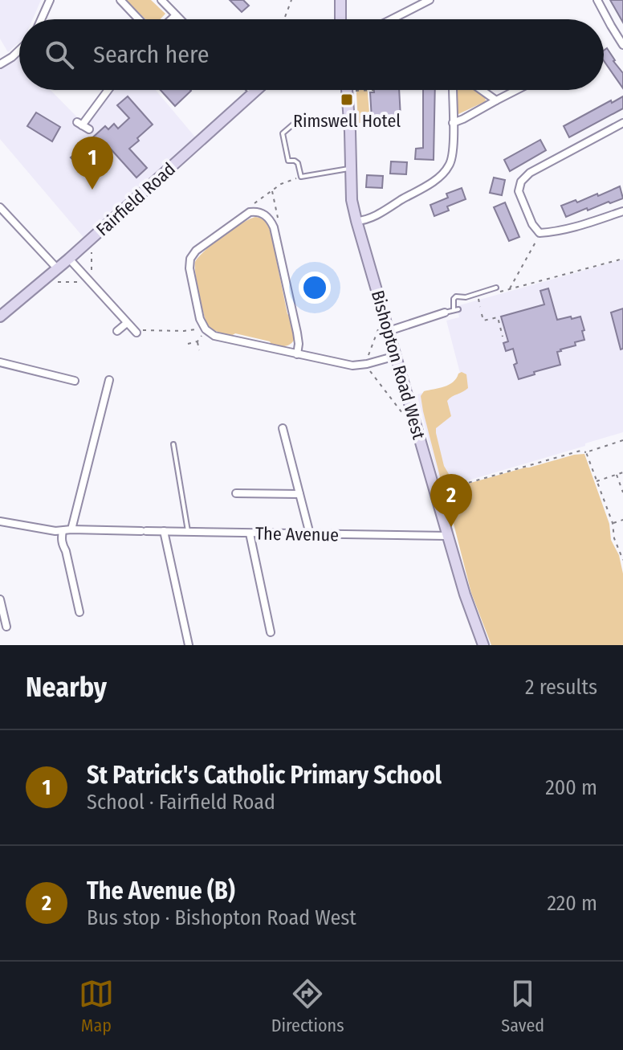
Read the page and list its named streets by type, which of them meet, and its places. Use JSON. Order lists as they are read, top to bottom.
{
  "streets": {
    "street": ["Fairfield Road", "Bishopton Road West", "The Avenue"]
  },
  "crossings": [
    ["Bishopton Road West", "The Avenue"]
  ],
  "places": {
    "transit": ["Rimswell Hotel"]
  },
  "page": {
    "search": "Search here",
    "pins": ["1", "2"],
    "heading": ["Nearby", "2 results"],
    "list": [
      {
        "mark": "1",
        "name": "St Patrick's Catholic Primary School",
        "note": "School · Fairfield Road",
        "value": "200 m"
      },
      {
        "mark": "2",
        "name": "The Avenue (B)",
        "note": "Bus stop · Bishopton Road West",
        "value": "220 m"
      }
    ],
    "nav": ["Map", "Directions", "Saved"]
  }
}
